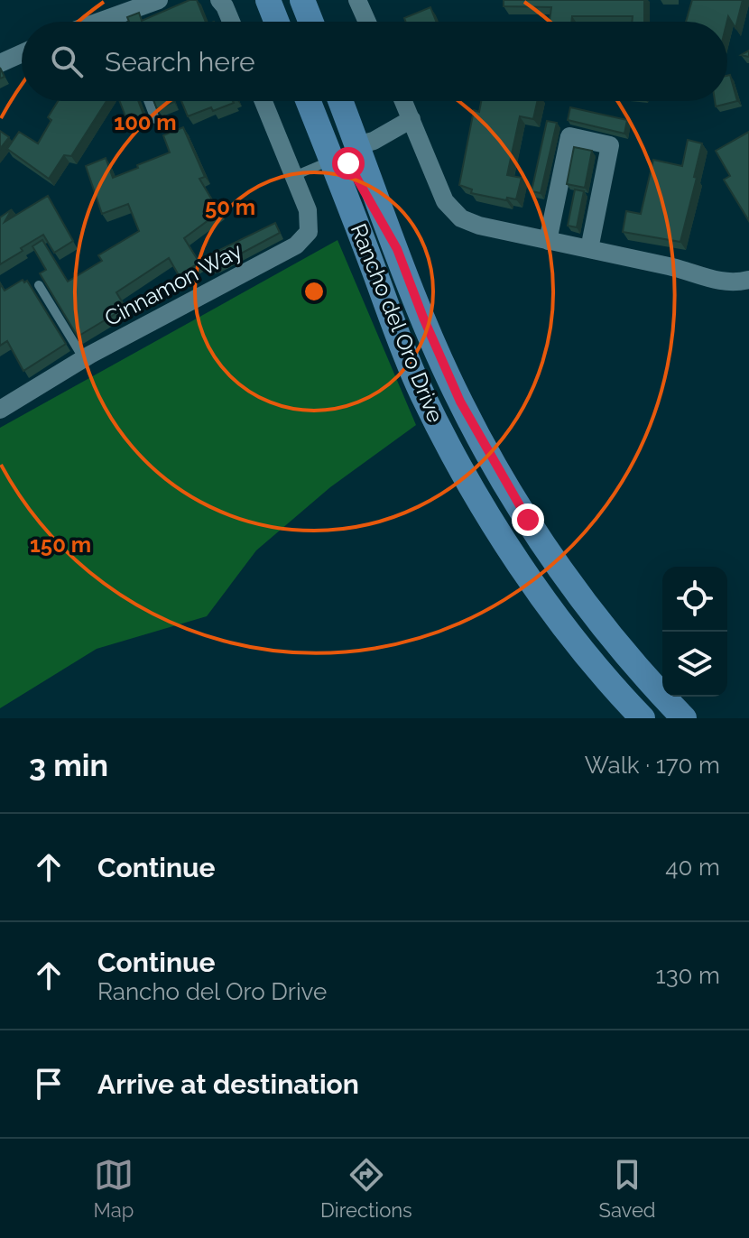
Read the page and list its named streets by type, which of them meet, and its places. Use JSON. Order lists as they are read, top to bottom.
{
  "streets": {
    "main road": ["Rancho del Oro Drive"],
    "street": ["Cinnamon Way"]
  },
  "page": {
    "search": "Search here",
    "heading": ["3 min", "Walk · 170 m"],
    "list": [
      ["Continue", "40 m"],
      ["Continue", "Rancho del Oro Drive", "130 m"],
      "Arrive at destination"
    ],
    "nav": ["Map", "Directions", "Saved"]
  },
  "rings": ["100 m", "50 m", "150 m"]
}
